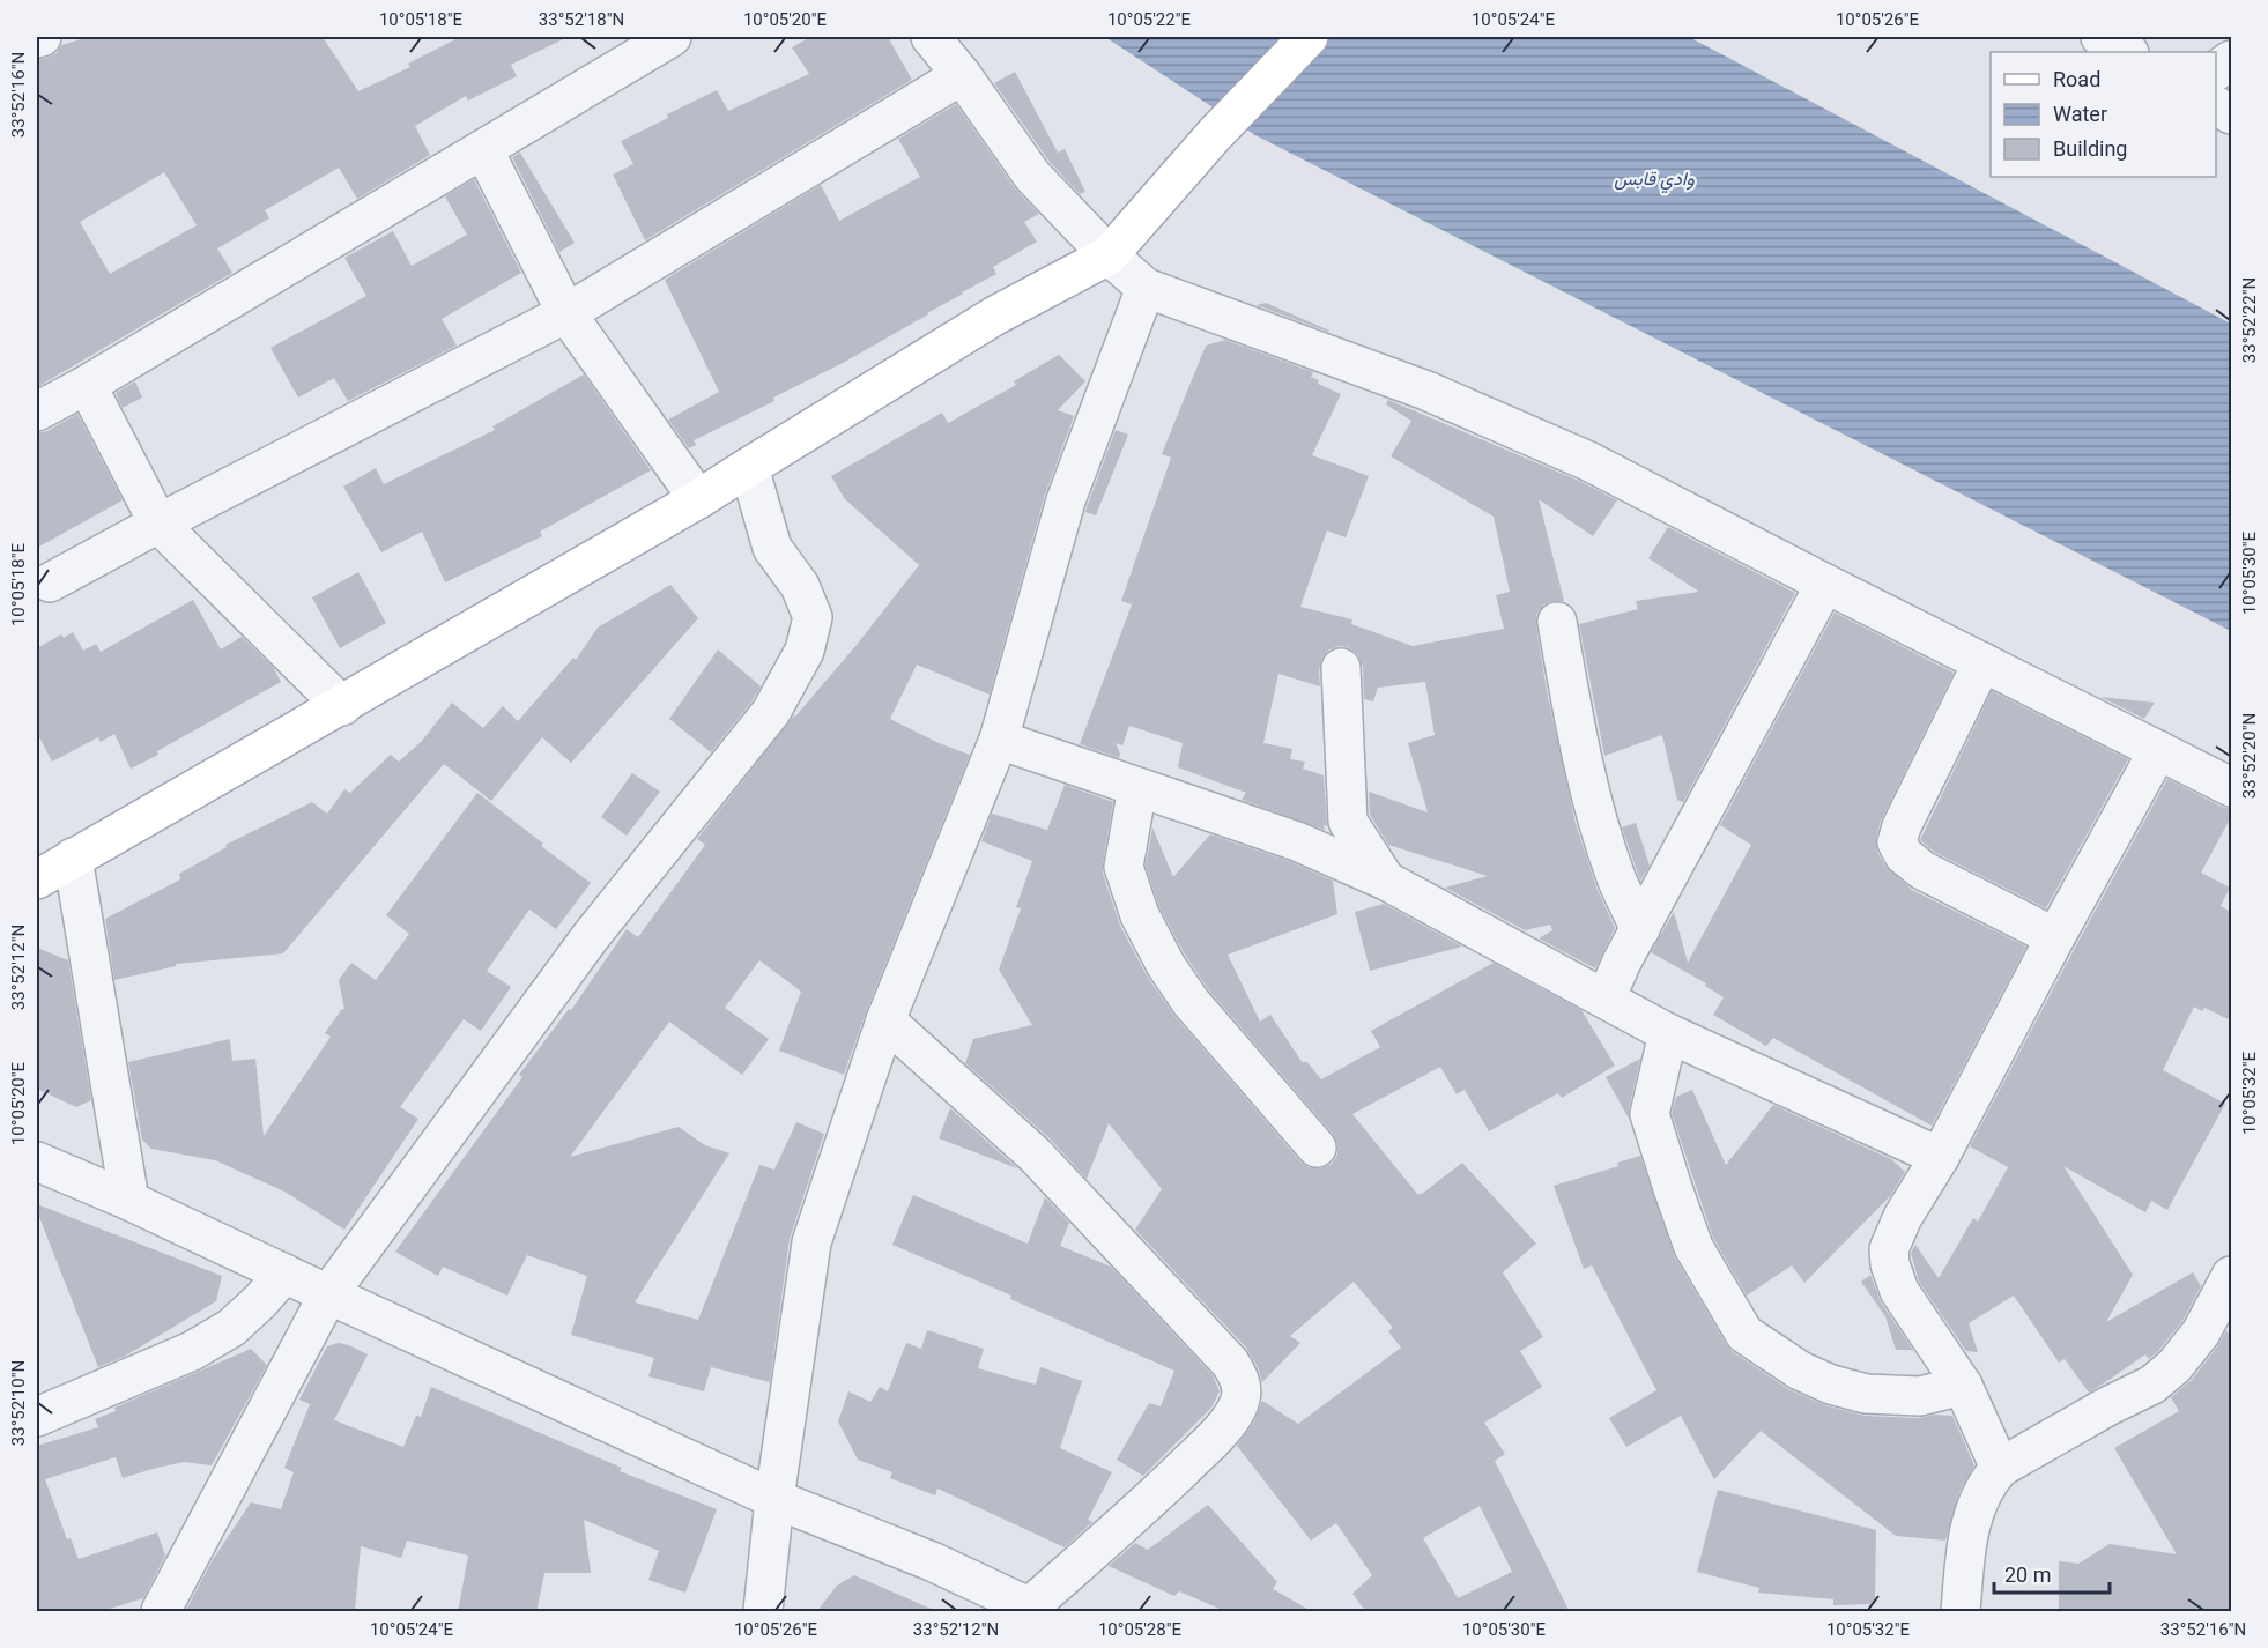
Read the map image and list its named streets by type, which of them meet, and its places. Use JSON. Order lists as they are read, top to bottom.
{
  "water": ["وادي قابس"],
  "legend": ["Road", "Water", "Building"],
  "scale_bar": "20 m",
  "coordinates": [
    "10°05'18\"E",
    "33°52'18\"N",
    "10°05'20\"E",
    "10°05'22\"E",
    "10°05'24\"E",
    "10°05'26\"E",
    "33°52'16\"N",
    "33°52'22\"N",
    "10°05'30\"E",
    "33°52'20\"N",
    "33°52'12\"N",
    "10°05'32\"E",
    "33°52'10\"N",
    "10°05'28\"E"
  ]
}
